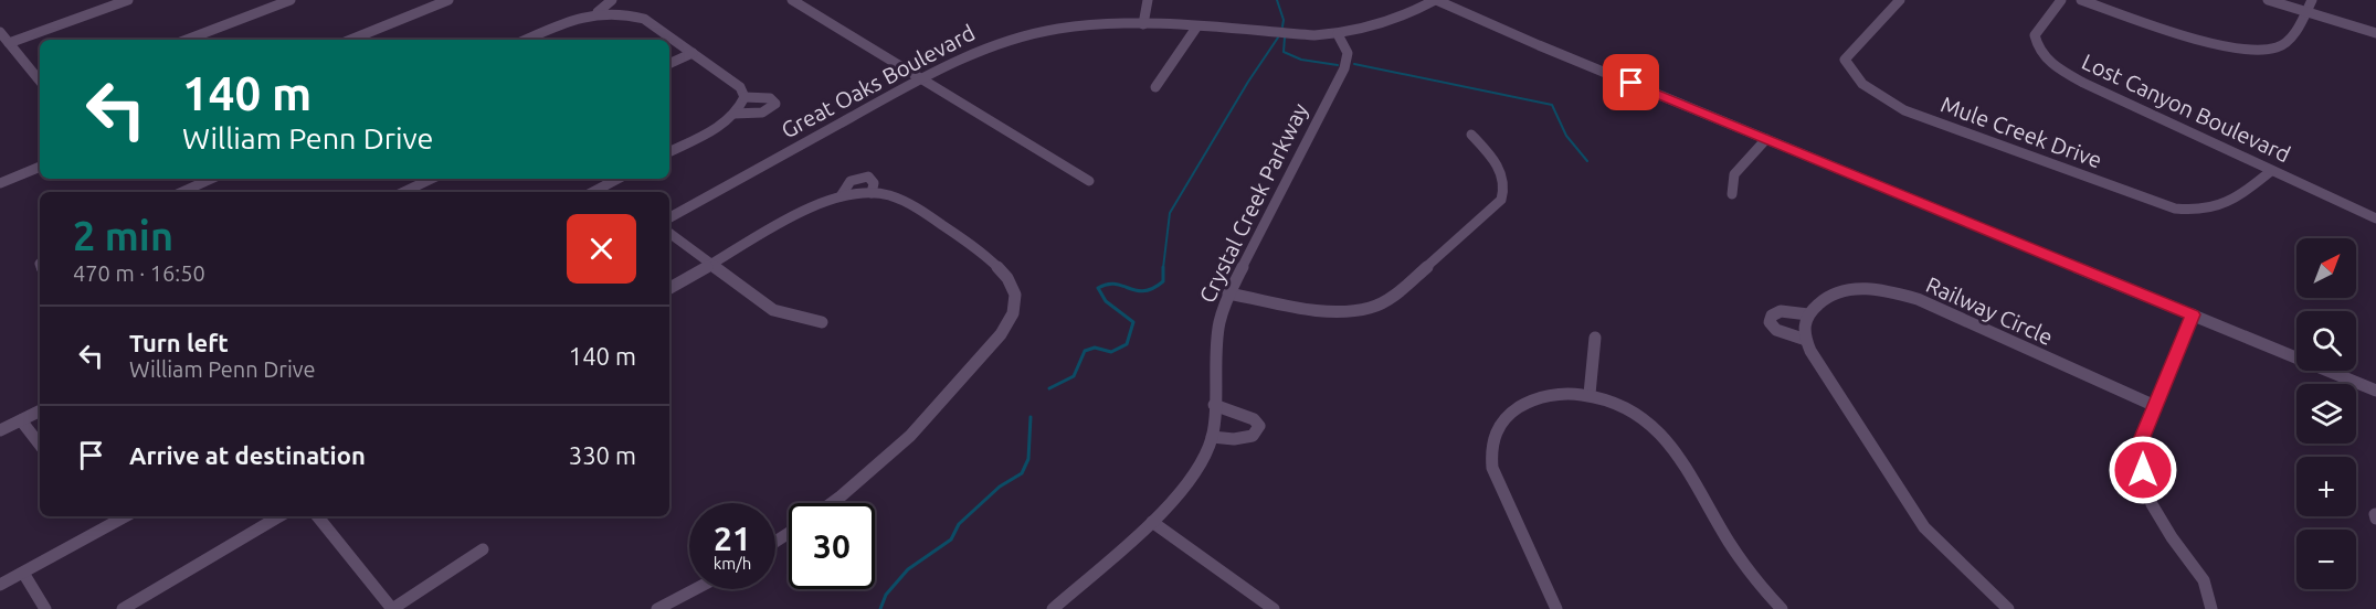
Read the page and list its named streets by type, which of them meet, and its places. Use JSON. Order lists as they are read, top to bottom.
{
  "streets": {
    "street": [
      "Great Oaks Boulevard",
      "Lost Canyon Boulevard",
      "Mule Creek Drive",
      "Crystal Creek Parkway",
      "Railway Circle"
    ]
  },
  "crossings": [
    ["Great Oaks Boulevard", "Crystal Creek Parkway"],
    ["Lost Canyon Boulevard", "Mule Creek Drive"]
  ],
  "north": "top right",
  "page": {
    "turn": ["140 m", "William Penn Drive"],
    "heading": ["2 min", "470 m · 16:50"],
    "map_buttons": ["+", "−"],
    "list": [
      {
        "name": "Turn left",
        "note": "William Penn Drive",
        "value": "140 m"
      },
      {
        "name": "Arrive at destination",
        "value": "330 m"
      }
    ],
    "speed": "21 km/h",
    "limit": "30"
  }
}
